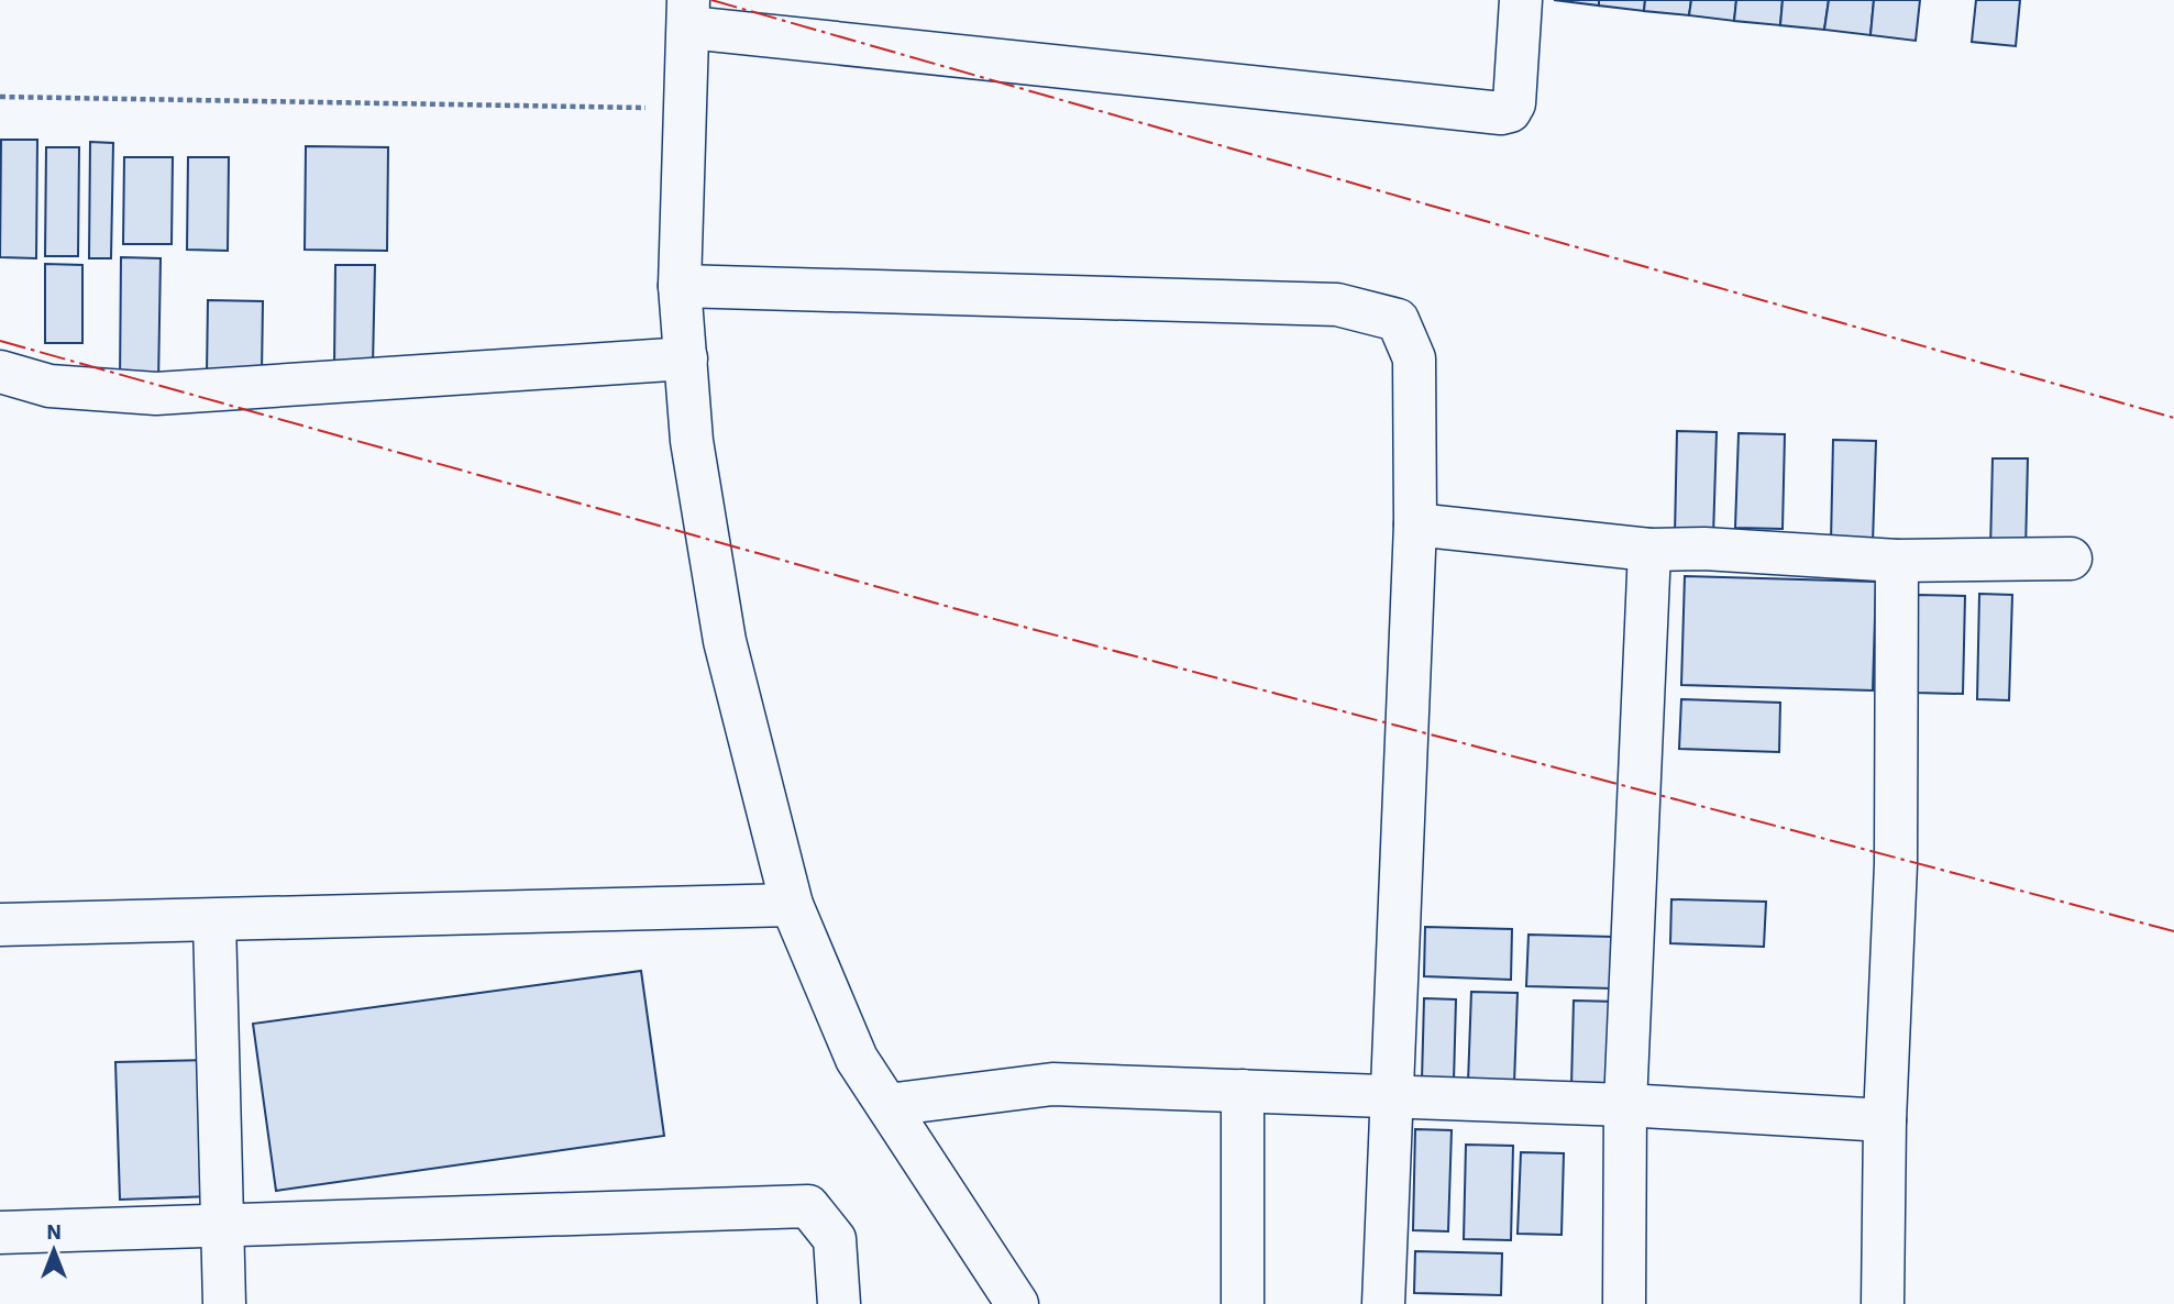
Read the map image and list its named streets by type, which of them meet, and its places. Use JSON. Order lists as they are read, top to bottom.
{
  "north": "top"
}
